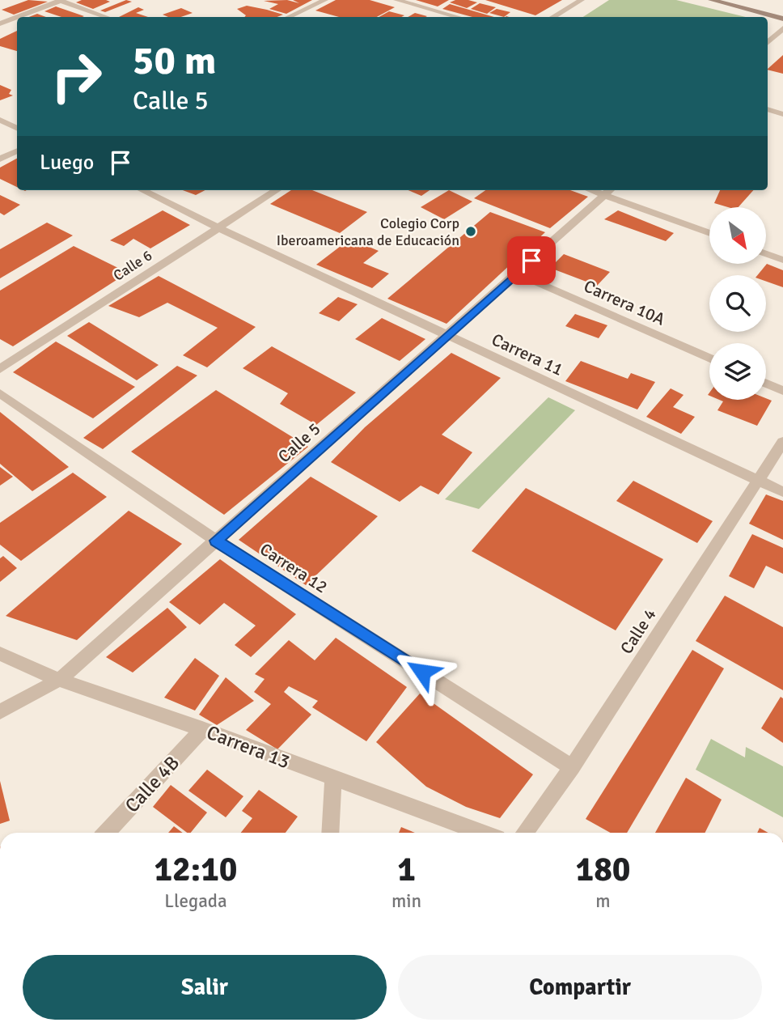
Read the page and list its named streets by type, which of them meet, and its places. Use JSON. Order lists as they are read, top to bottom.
{
  "streets": {
    "street": [
      "Calle 6",
      "Carrera 10A",
      "Carrera 11",
      "Calle 5",
      "Carrera 12",
      "Calle 4",
      "Carrera 13",
      "Calle 4B"
    ]
  },
  "crossings": [
    ["Calle 6", "Carrera 11"],
    ["Carrera 10A", "Calle 5"],
    ["Carrera 11", "Calle 5"],
    ["Carrera 11", "Calle 4"],
    ["Calle 5", "Carrera 12"],
    ["Calle 5", "Carrera 13"],
    ["Carrera 12", "Calle 4"],
    ["Carrera 13", "Calle 4B"]
  ],
  "places": ["Colegio Corp Iberoamericana de Educación"],
  "north": "bottom right",
  "page": {
    "turn": ["50 m", "Calle 5"],
    "then": "Luego",
    "eta": [
      "12:10",
      "Llegada",
      "1",
      "min",
      "180",
      "m"
    ],
    "buttons": ["Salir", "Compartir"]
  }
}
